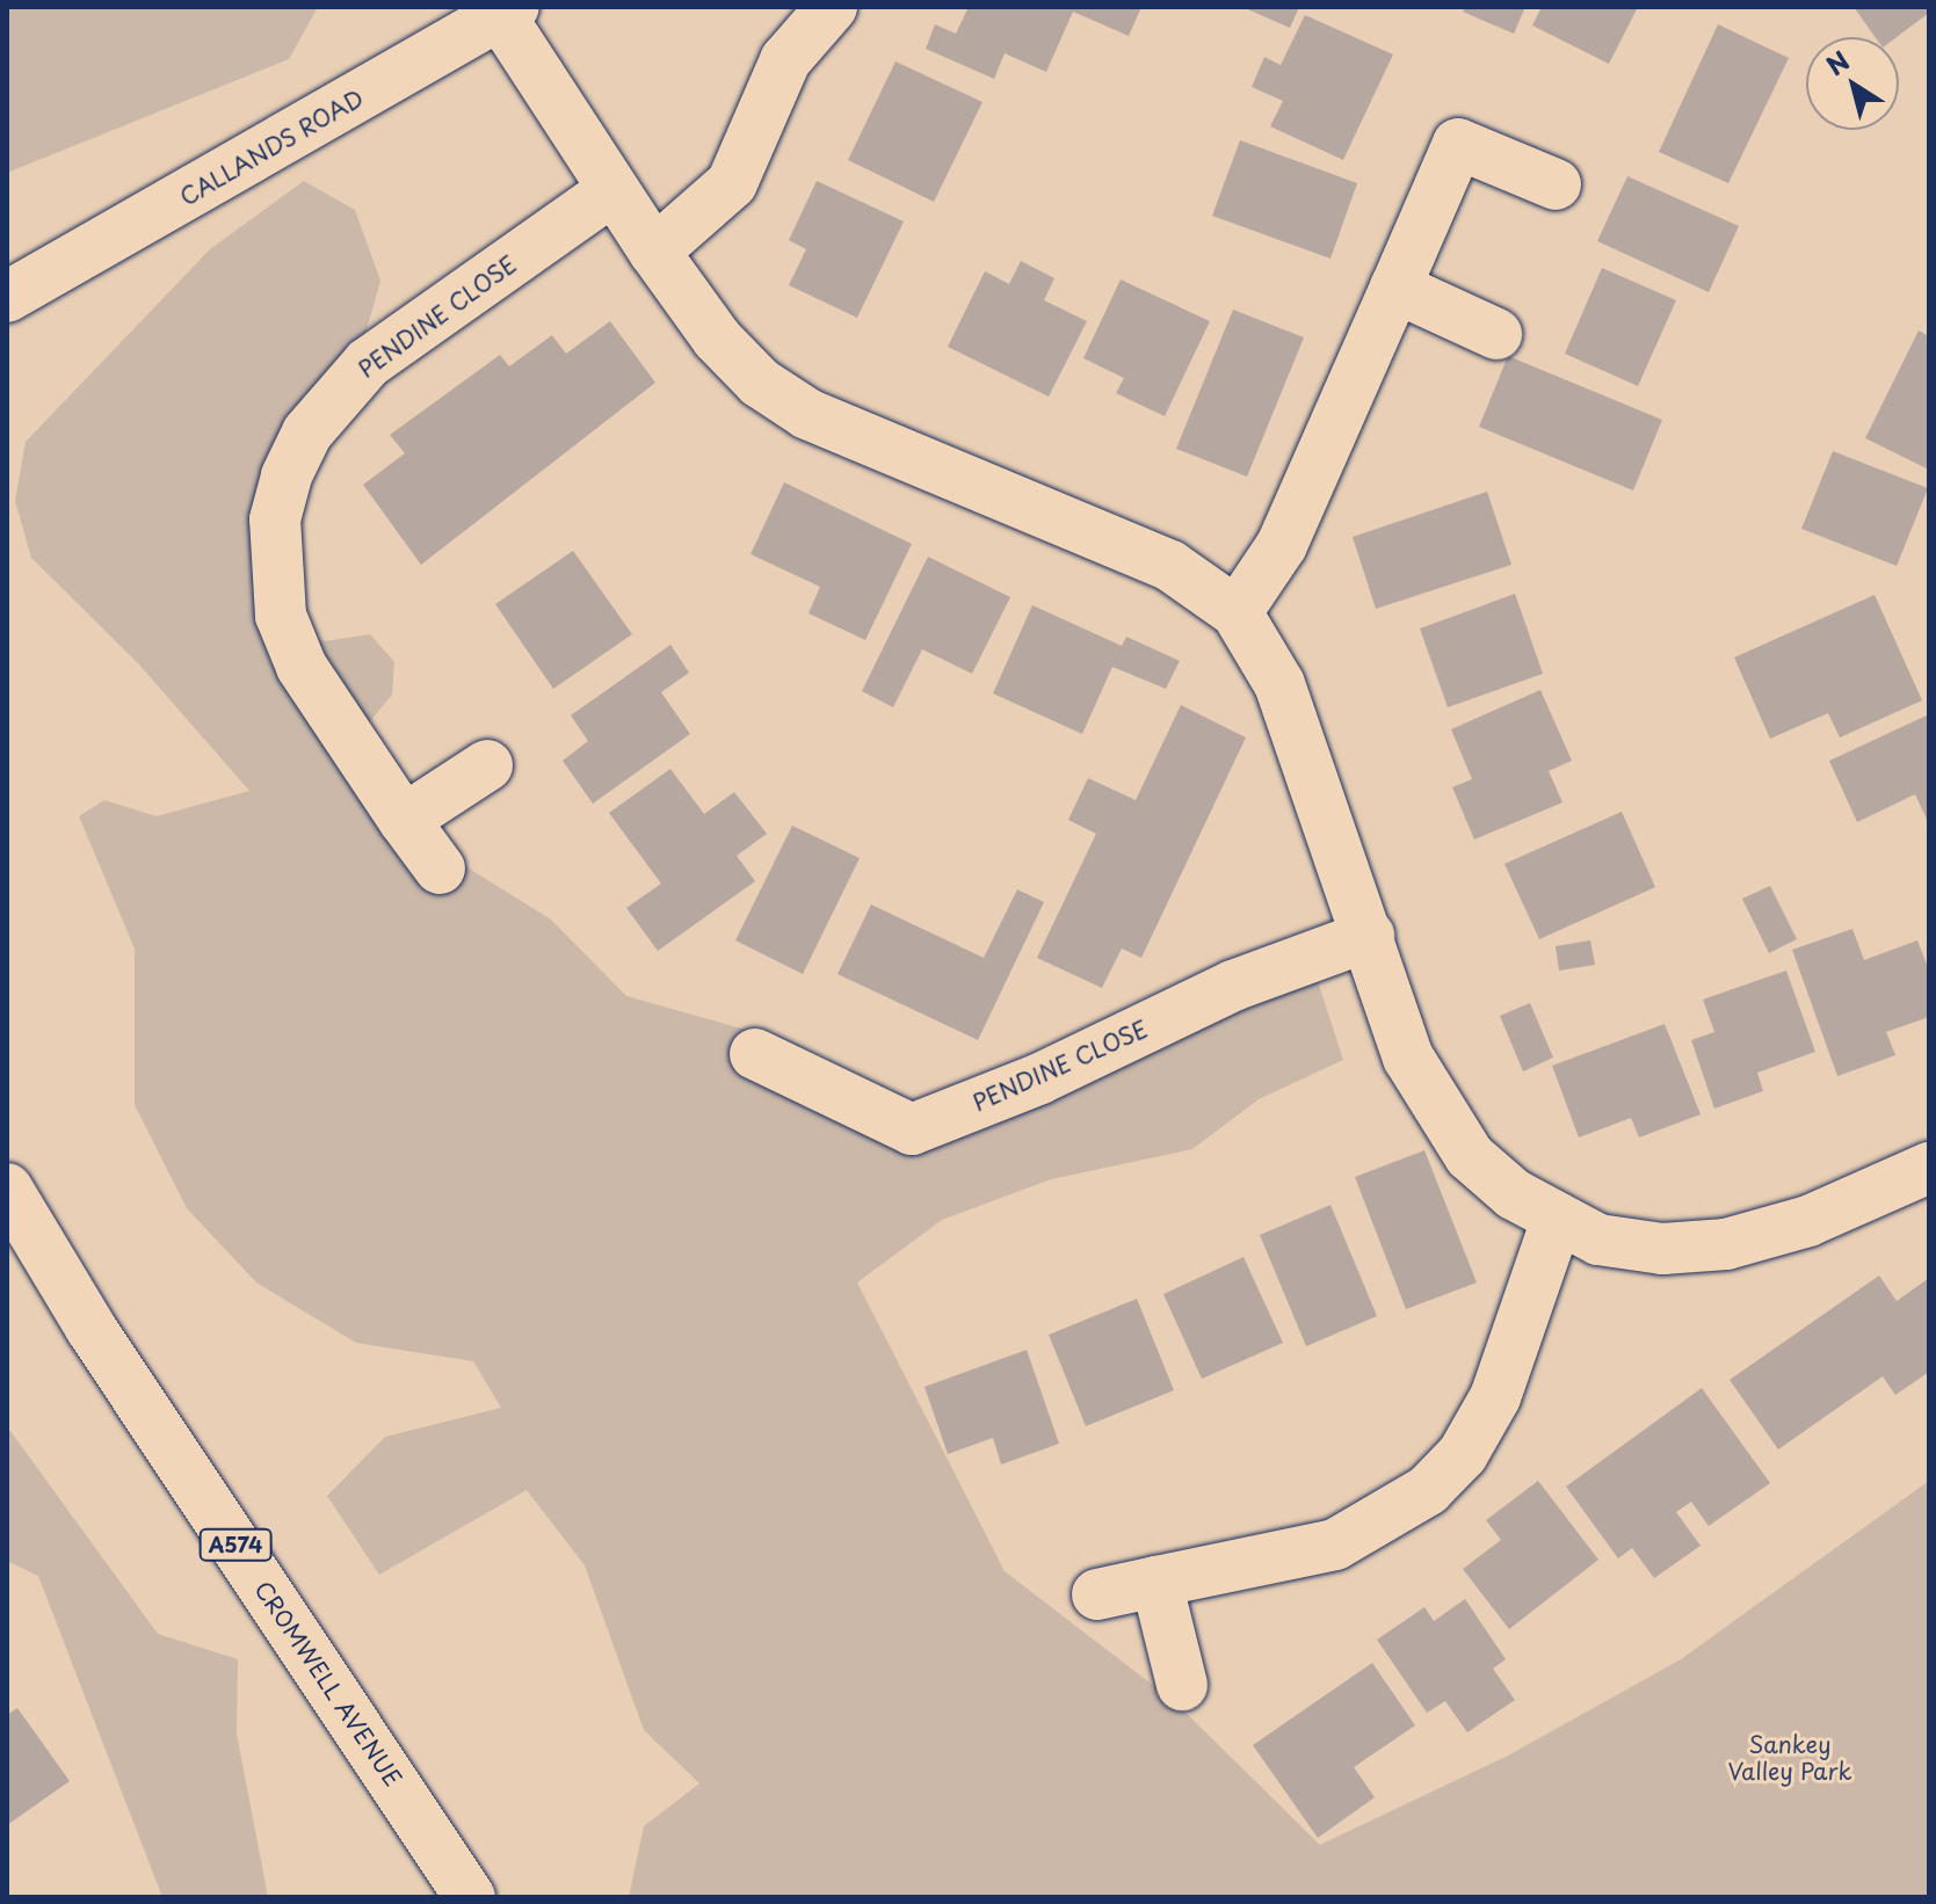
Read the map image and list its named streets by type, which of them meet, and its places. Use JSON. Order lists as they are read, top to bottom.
{
  "streets": {
    "street": [
      "CALLANDS ROAD",
      "PENDINE CLOSE",
      "A574",
      "CROMWELL AVENUE"
    ]
  },
  "parks": ["Sankey Valley Park"],
  "north": "top left"
}
